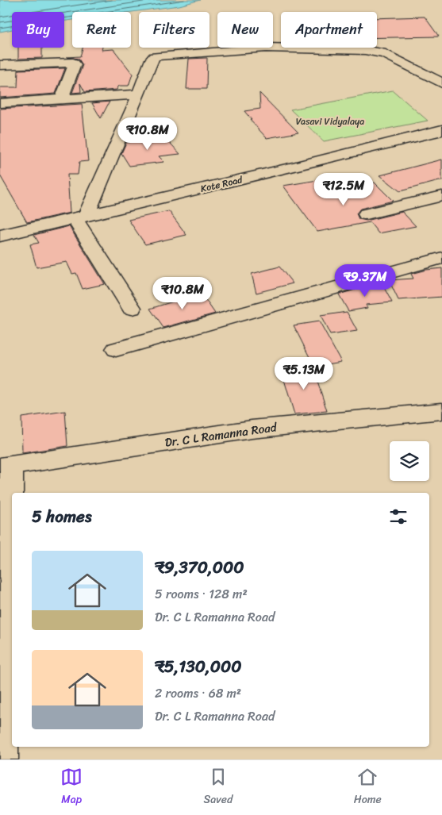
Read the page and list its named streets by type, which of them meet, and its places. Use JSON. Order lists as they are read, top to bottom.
{
  "streets": {
    "street": ["Kote Road", "Dr. C L Ramanna Road"]
  },
  "parks": ["Vasavi Vidyalaya"],
  "page": {
    "chip": [
      "Buy",
      "Rent",
      "Filters",
      "New",
      "Apartment"
    ],
    "price": [
      "₹10.8M",
      "₹12.5M",
      "₹9.37M",
      "₹10.8M",
      "₹5.13M"
    ],
    "heading": "5 homes",
    "list": [
      {
        "name": "₹9,370,000",
        "note": "5 rooms · 128 m² · Dr. C L Ramanna Road"
      },
      {
        "name": "₹5,130,000",
        "note": "2 rooms · 68 m² · Dr. C L Ramanna Road"
      }
    ],
    "tabs": ["Map", "Saved", "Home"]
  }
}
